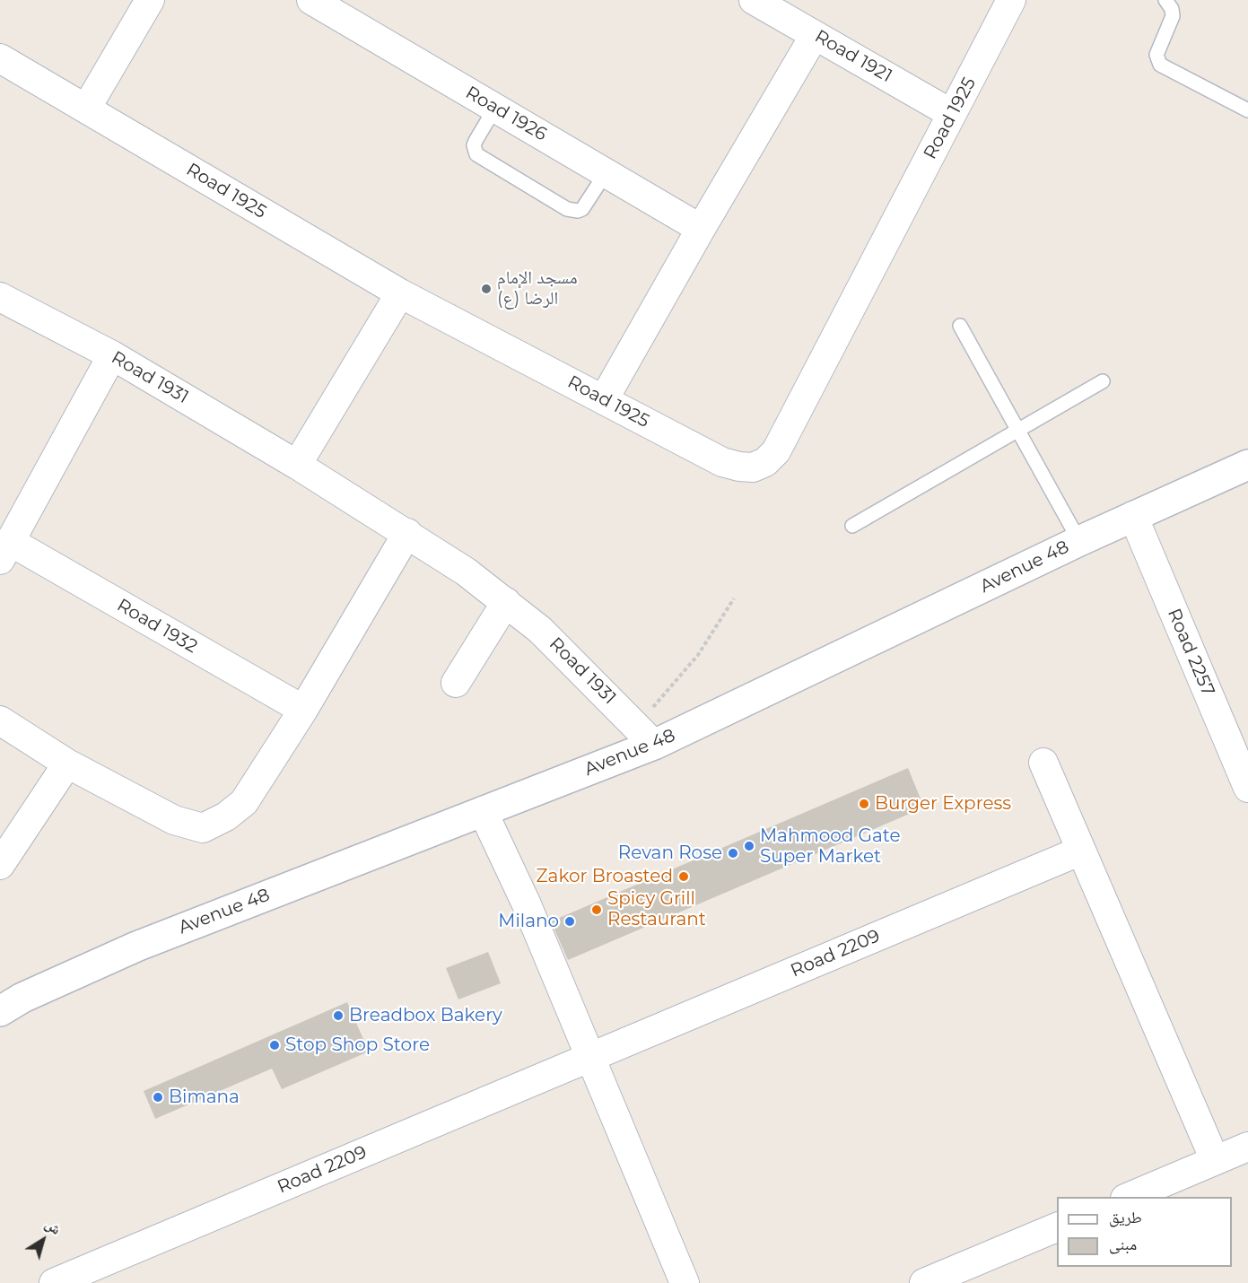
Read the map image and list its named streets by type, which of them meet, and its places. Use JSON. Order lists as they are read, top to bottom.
{
  "streets": {
    "street": [
      "Road 1921",
      "Road 1926",
      "Road 1925",
      "Road 1931",
      "Avenue 48",
      "Road 1932",
      "Road 2257",
      "Road 2209"
    ]
  },
  "crossings": [
    ["Road 1921", "Road 1925"],
    ["Road 1931", "Avenue 48"],
    ["Road 1931", "Road 1932"],
    ["Avenue 48", "Road 2257"]
  ],
  "places": [
    "مسجد الإمام الرضا (ع)",
    "Burger Express",
    "Mahmood Gate Super Market",
    "Revan Rose",
    "Zakor Broasted",
    "Spicy Grill Restaurant",
    "Milano",
    "Breadbox Bakery",
    "Stop Shop Store",
    "Bimana"
  ],
  "legend": ["طريق", "مبنى"],
  "north": "top right"
}
